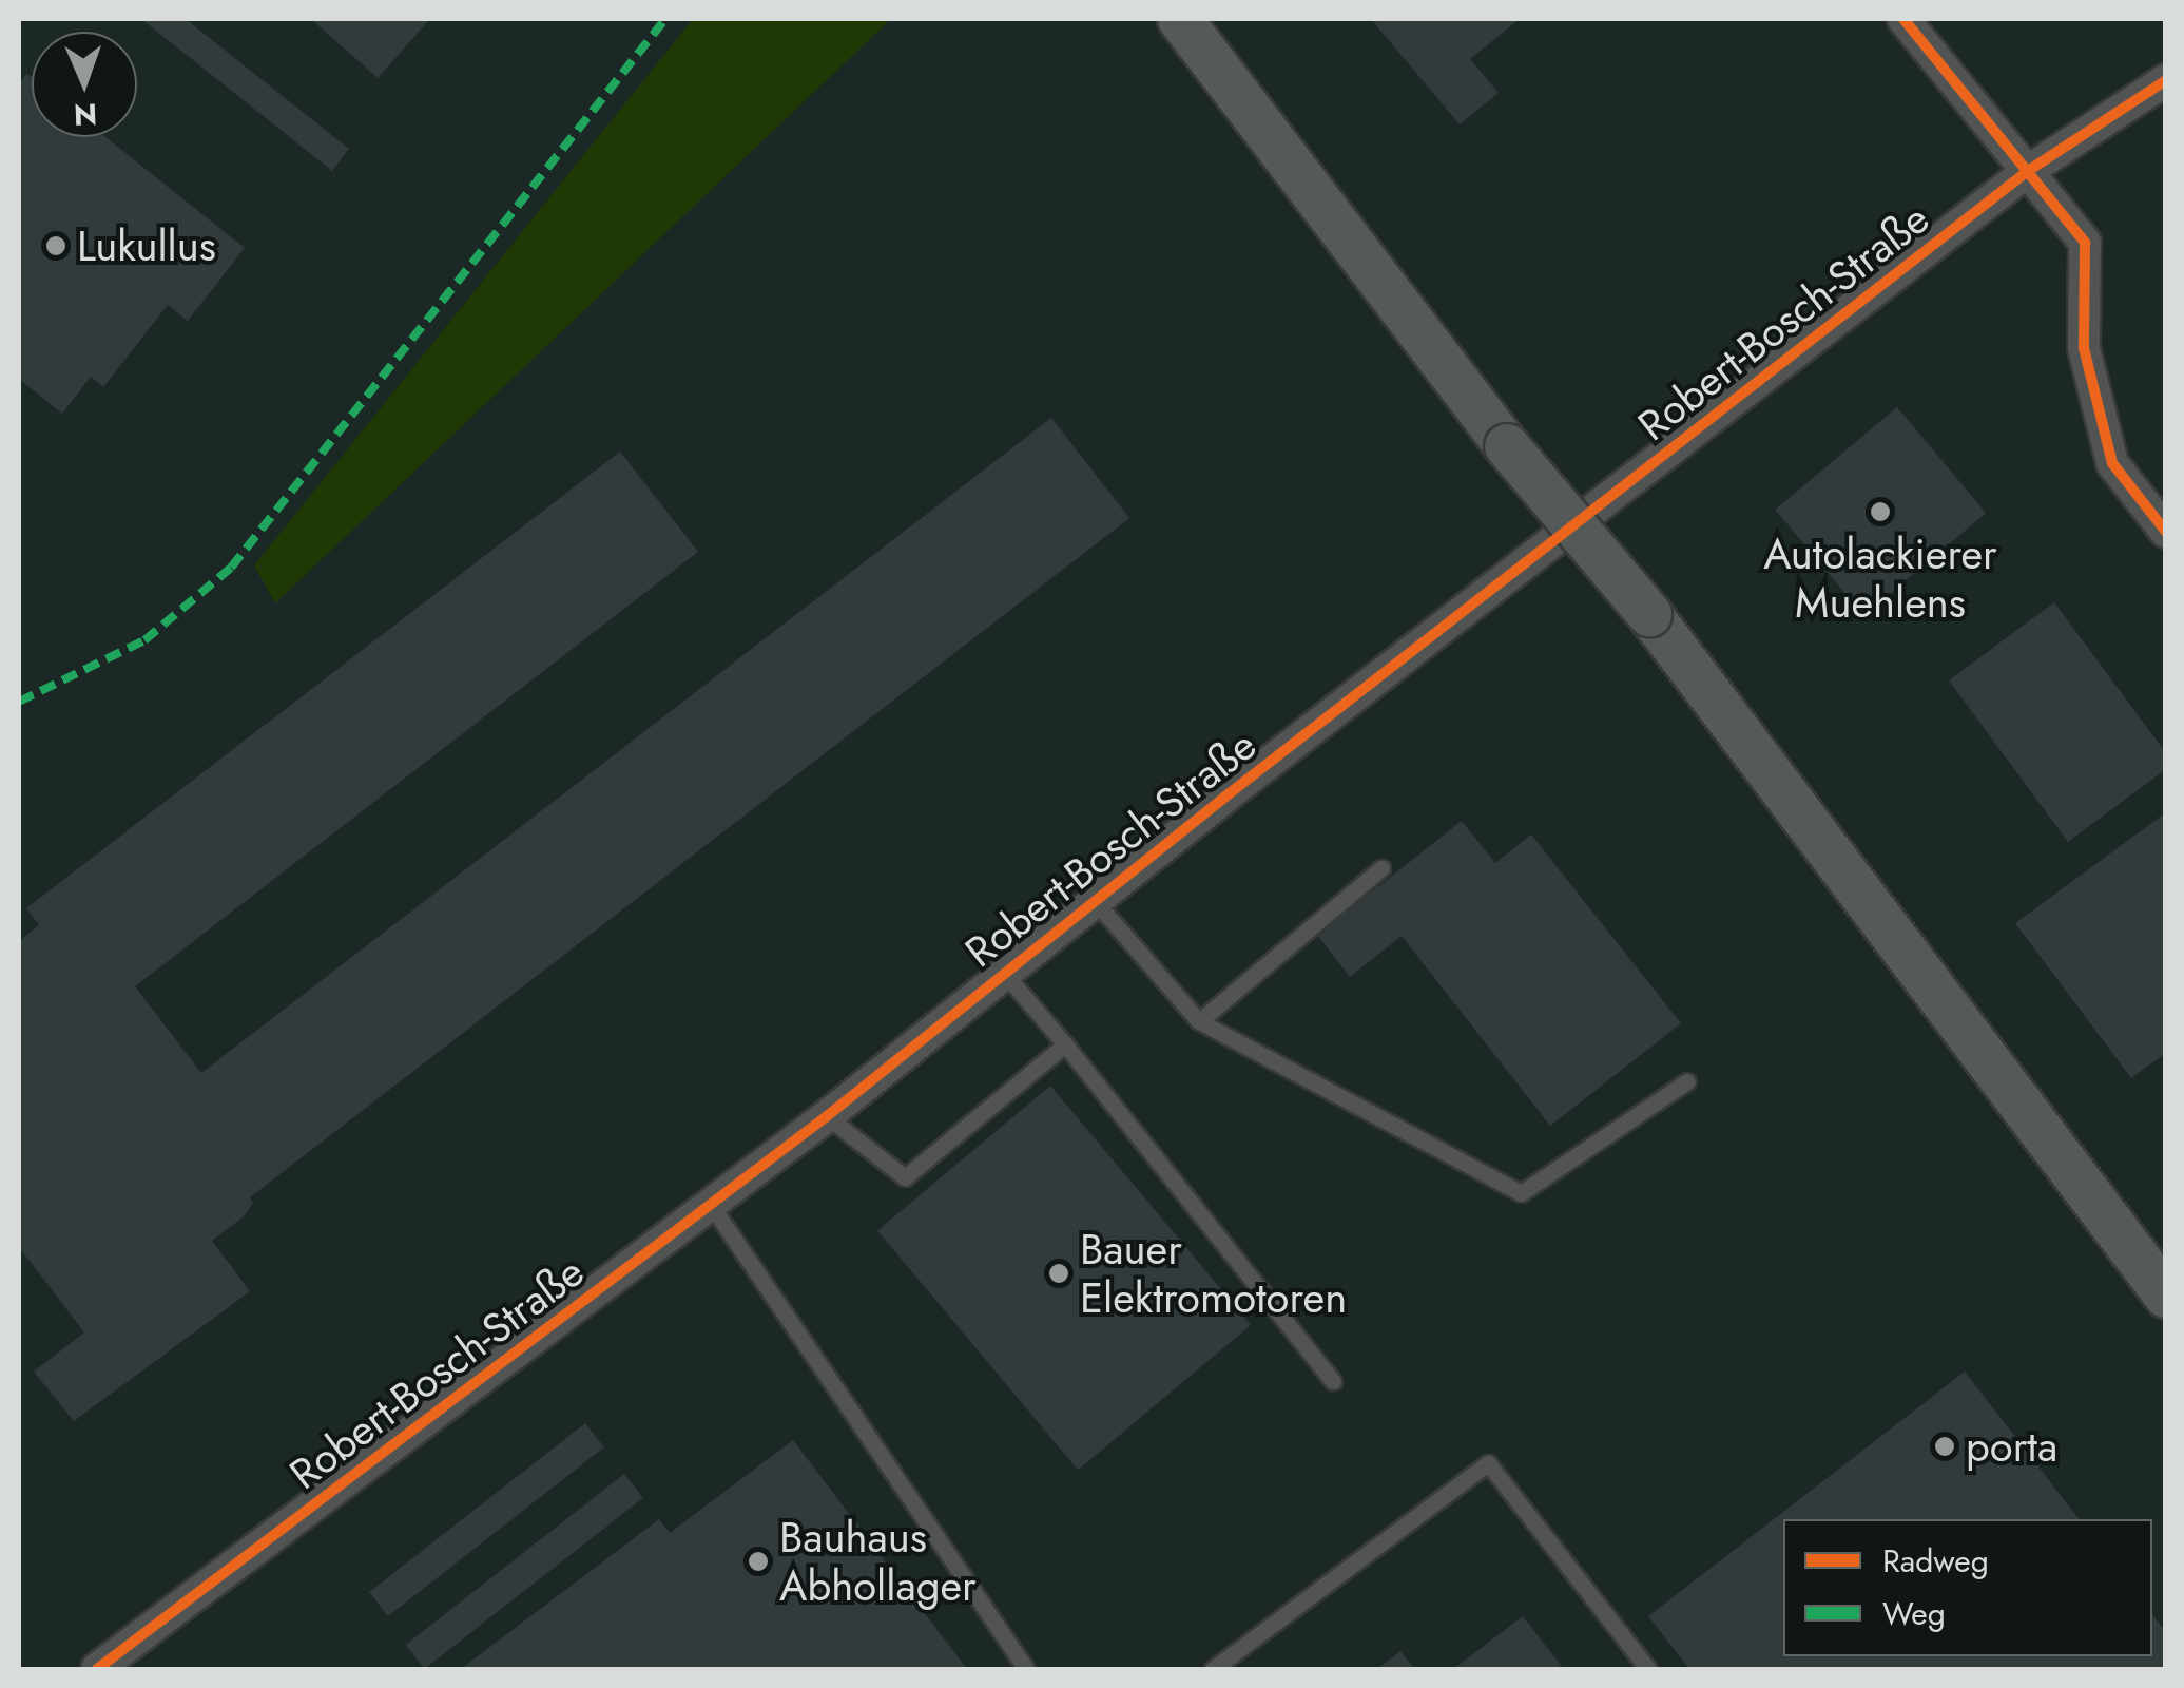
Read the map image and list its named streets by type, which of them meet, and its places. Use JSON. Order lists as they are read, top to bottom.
{
  "streets": {
    "street": ["Robert-Bosch-Straße"]
  },
  "places": [
    "Lukullus",
    "Autolackierer Muehlens",
    "Bauer Elektromotoren",
    "porta",
    "Bauhaus Abhollager"
  ],
  "legend": ["Radweg", "Weg"],
  "north": "bottom"
}
